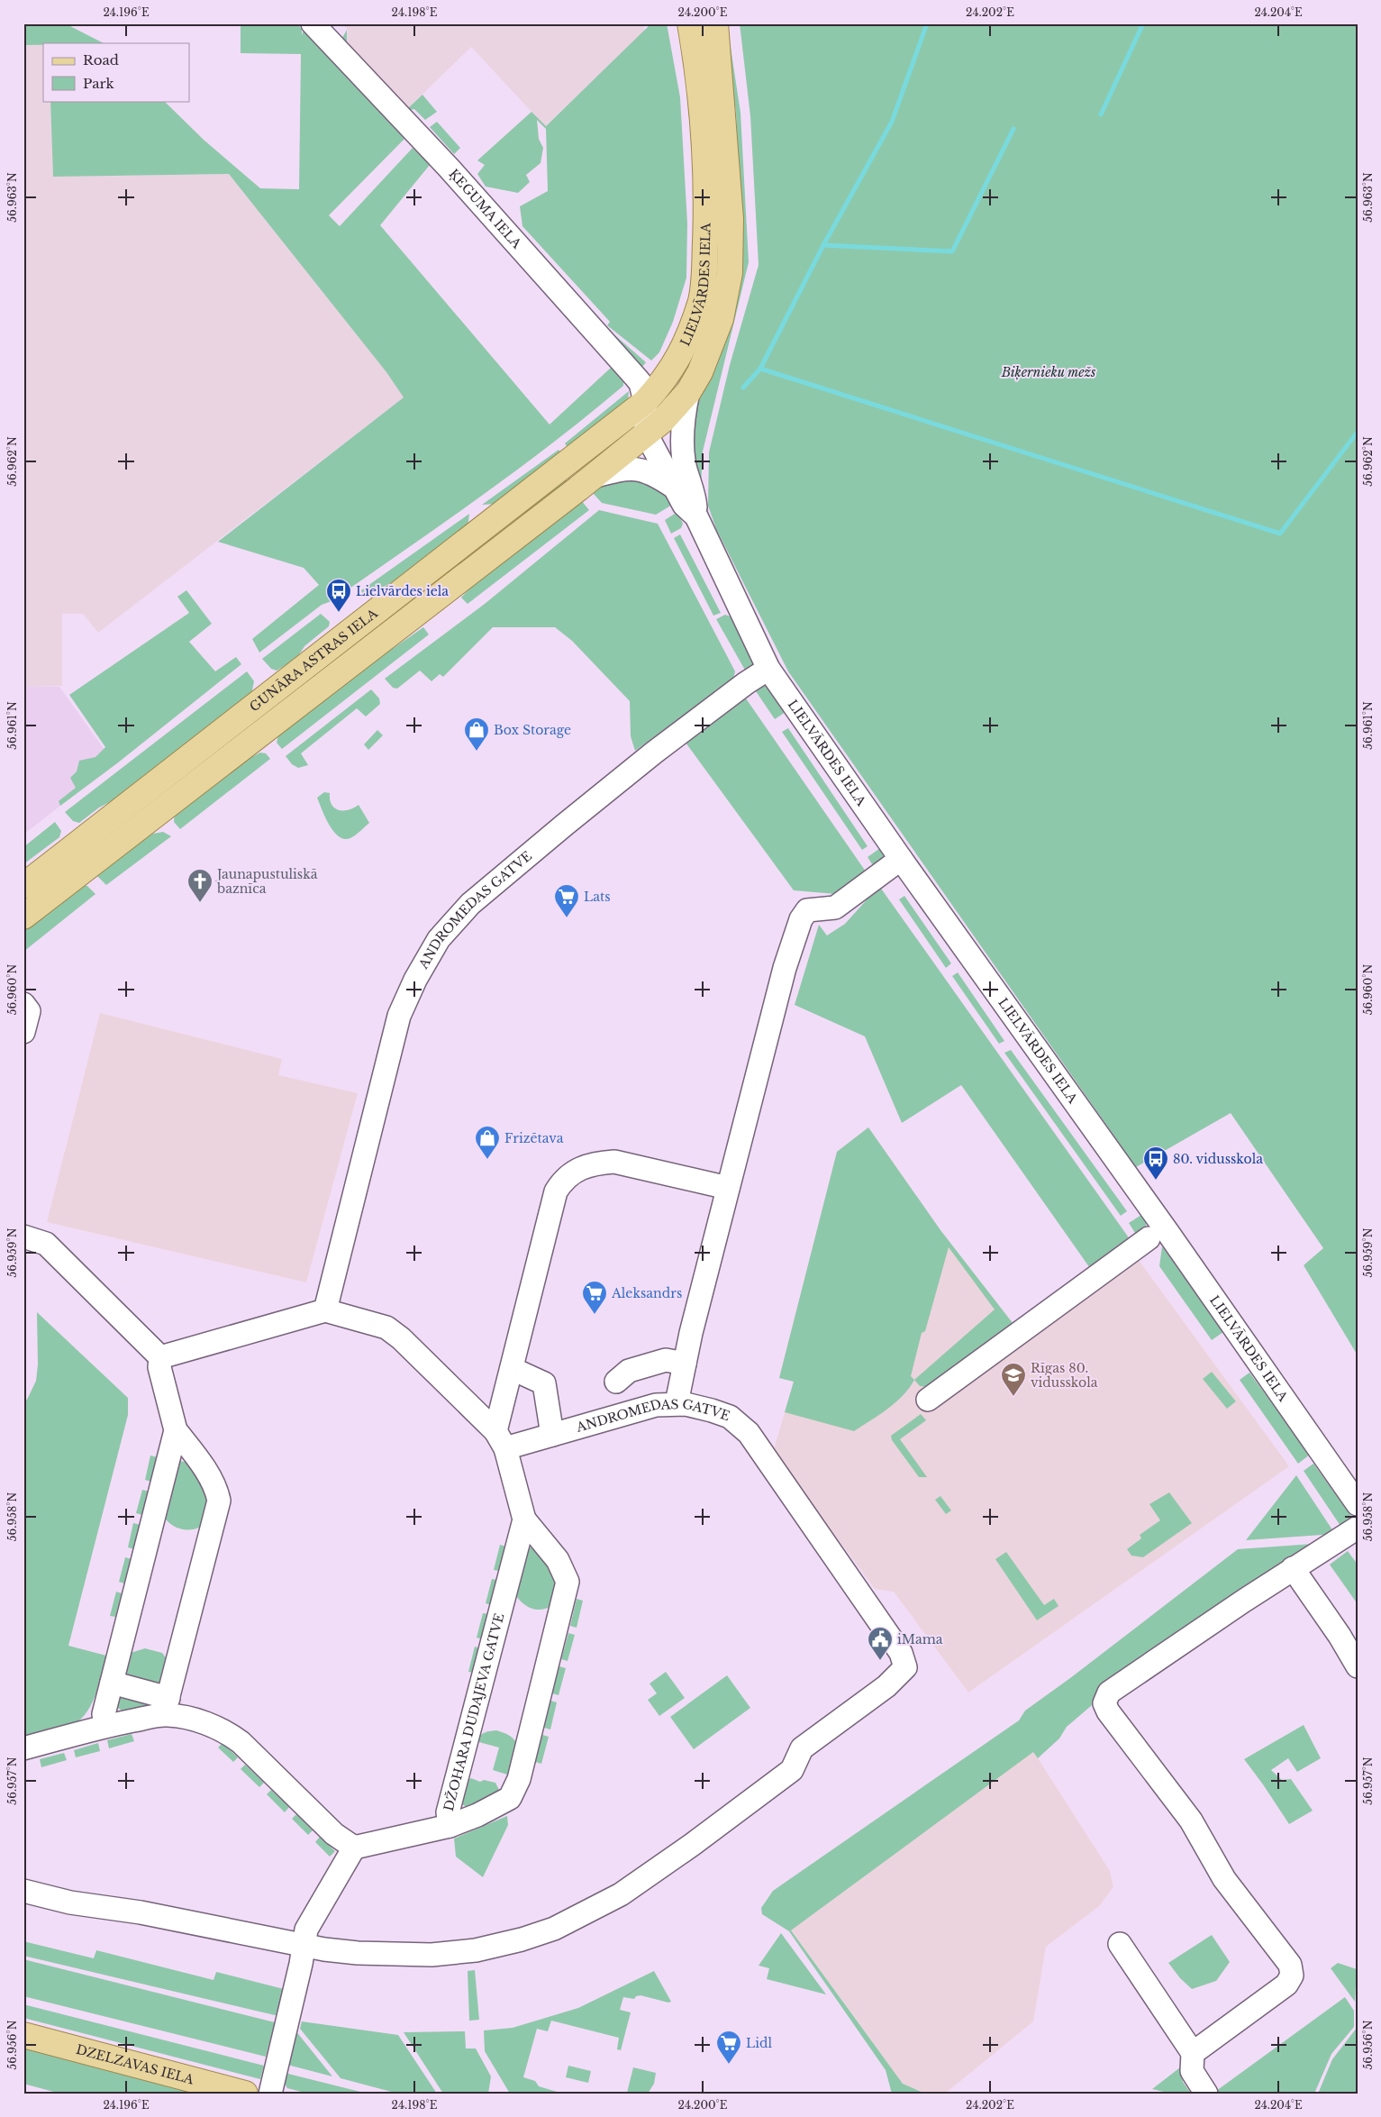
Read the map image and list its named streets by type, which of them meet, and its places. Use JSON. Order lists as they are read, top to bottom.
{
  "streets": {
    "main road": ["LIELVĀRDES IELA", "GUNĀRA ASTRAS IELA", "DZELZAVAS IELA"],
    "street": ["ĶEGUMA IELA", "ANDROMEDAS GATVE", "DŽOHARA DUDAJEVA GATVE"]
  },
  "crossings": [
    ["ĶEGUMA IELA", "LIELVĀRDES IELA"],
    ["ĶEGUMA IELA", "GUNĀRA ASTRAS IELA"],
    ["LIELVĀRDES IELA", "GUNĀRA ASTRAS IELA"],
    ["LIELVĀRDES IELA", "ANDROMEDAS GATVE"],
    ["ANDROMEDAS GATVE", "DŽOHARA DUDAJEVA GATVE"]
  ],
  "parks": ["Biķernieku mežs"],
  "places": {
    "bus stop": ["Lielvārdes iela", "80. vidusskola"],
    "shop": ["Box Storage", "Frizētava"],
    "church": ["Jaunapustuliskā baznīca"],
    "supermarket": ["Lats", "Aleksandrs", "Lidl"],
    "school or university": ["Rīgas 80. vidusskola"],
    "public building": ["iMama"]
  },
  "legend": ["Road", "Park"],
  "coordinates": [
    "24.196°E",
    "24.198°E",
    "24.200°E",
    "24.202°E",
    "24.204°E",
    "56.963°N",
    "56.962°N",
    "56.961°N",
    "56.960°N",
    "56.959°N",
    "56.958°N",
    "56.957°N",
    "56.956°N"
  ]
}
